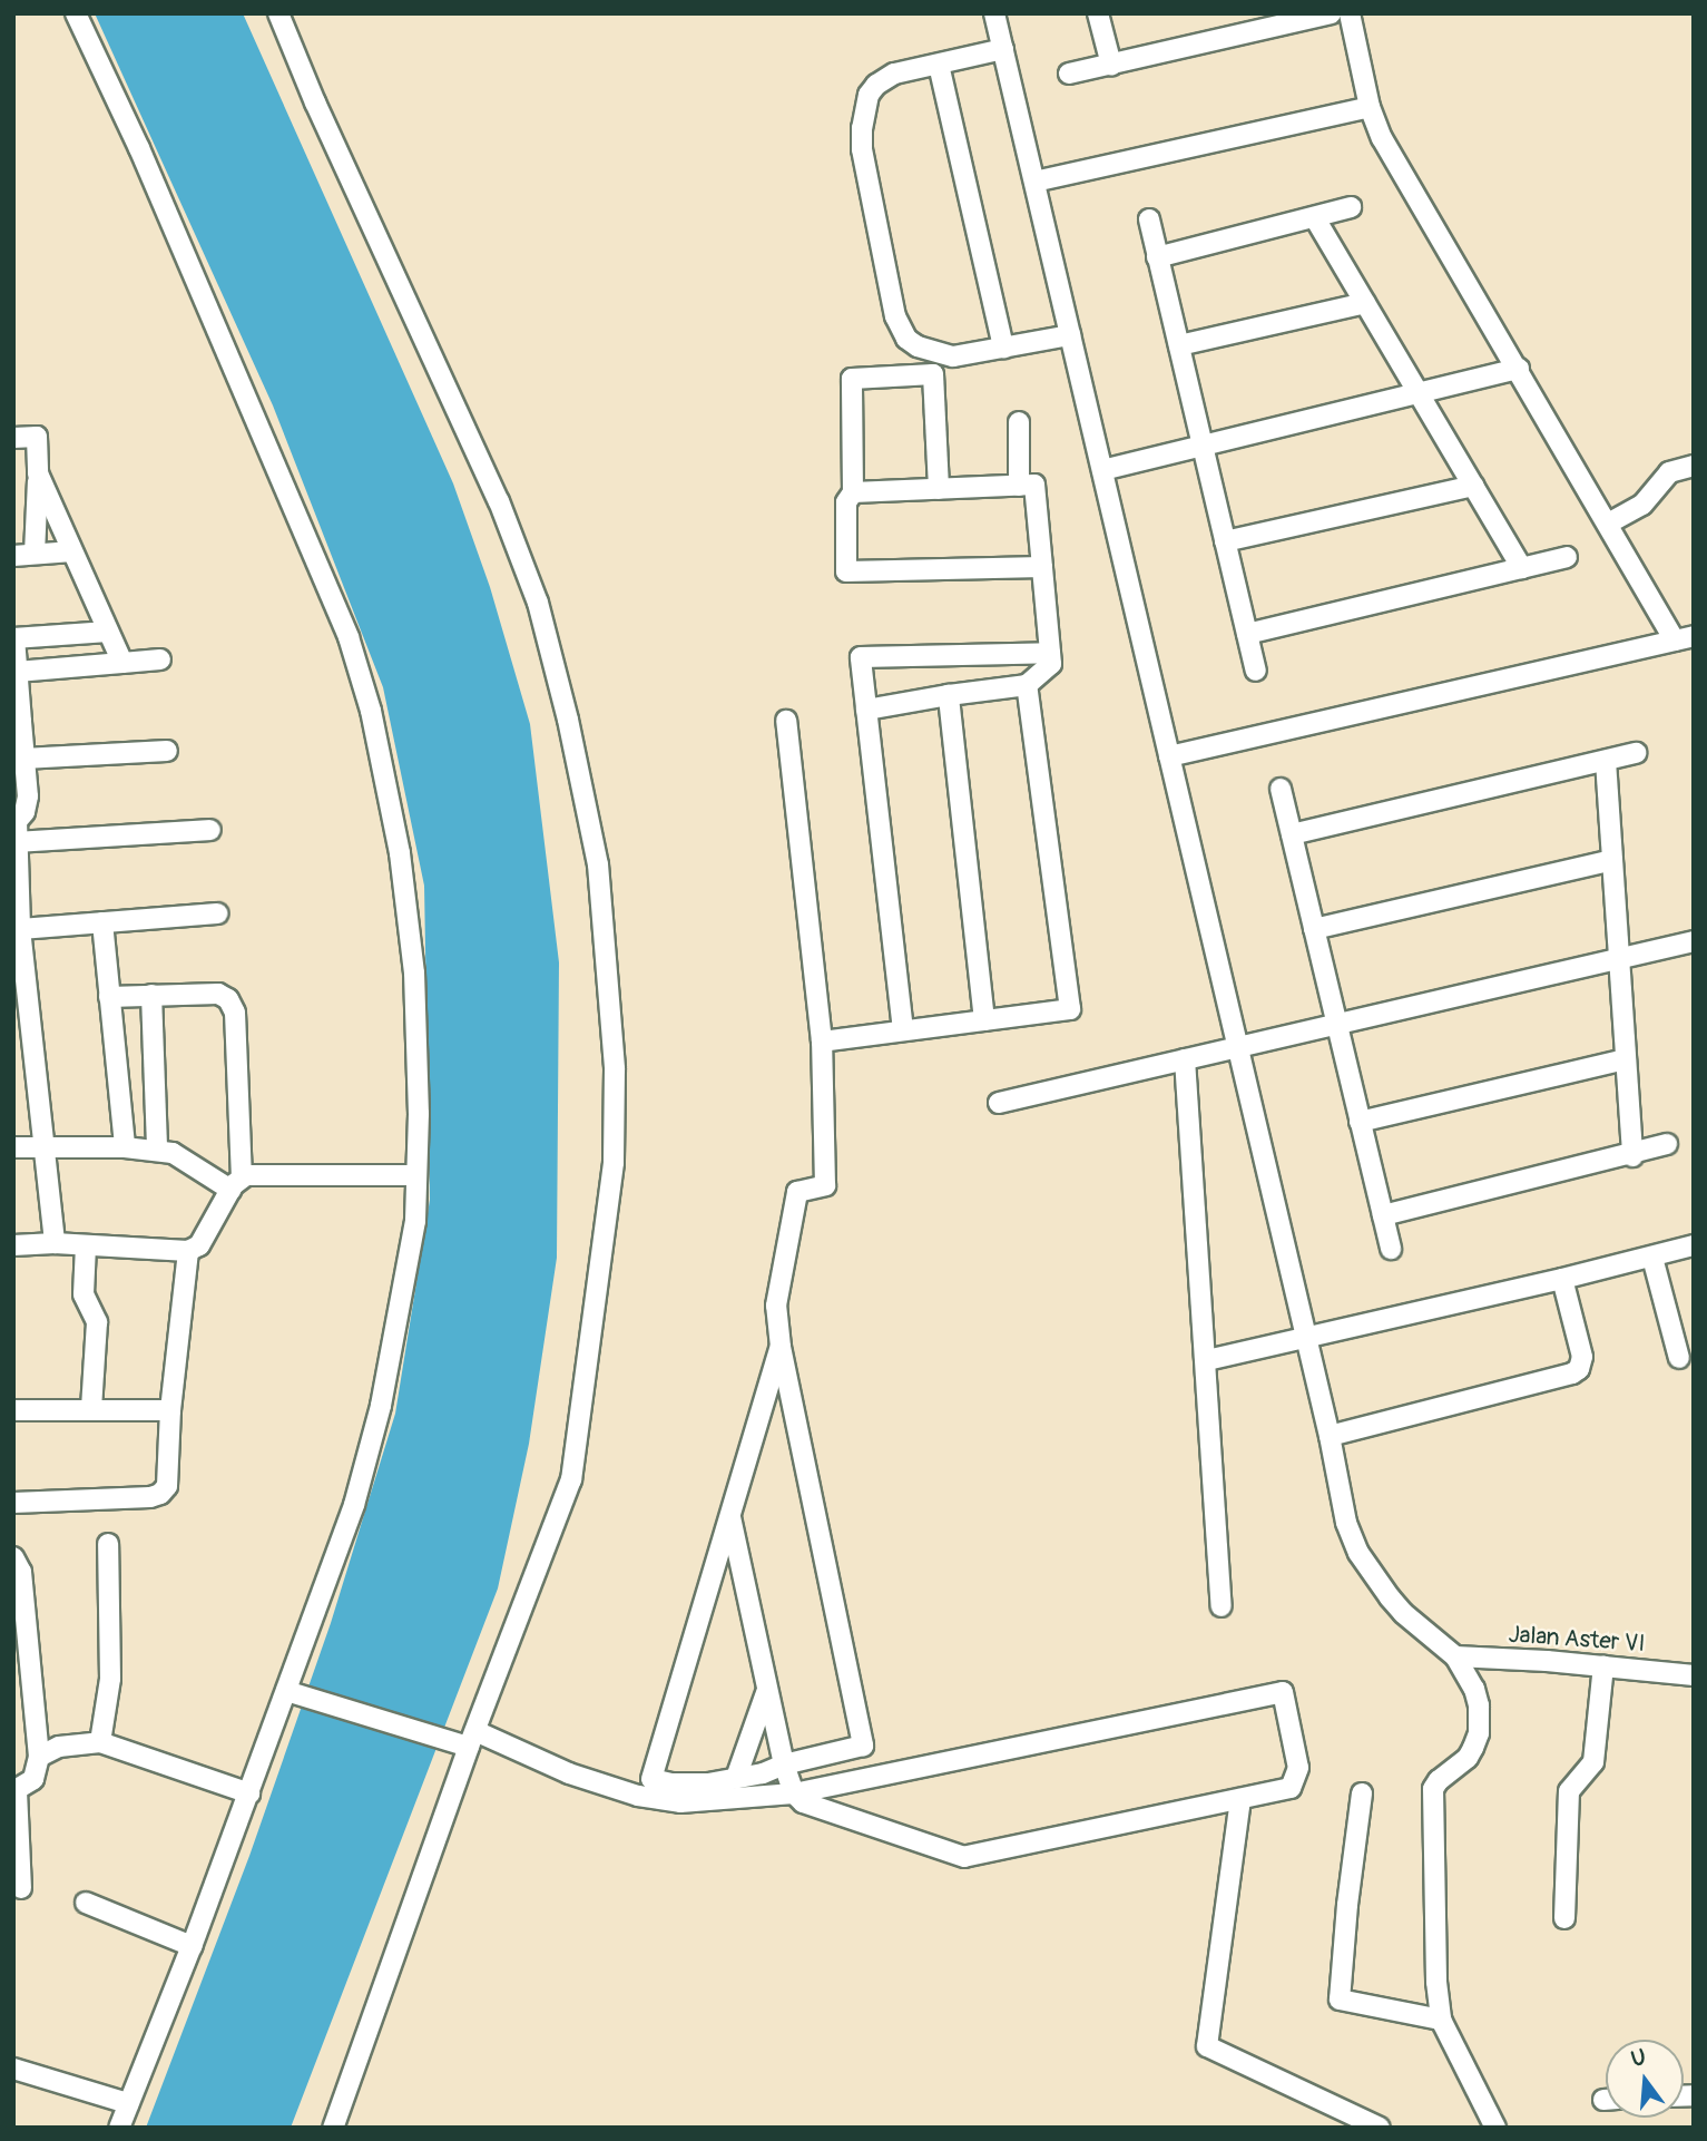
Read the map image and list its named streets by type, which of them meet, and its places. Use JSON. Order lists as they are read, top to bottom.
{
  "streets": {
    "street": ["Jalan Aster VI"]
  },
  "north": "top"
}
